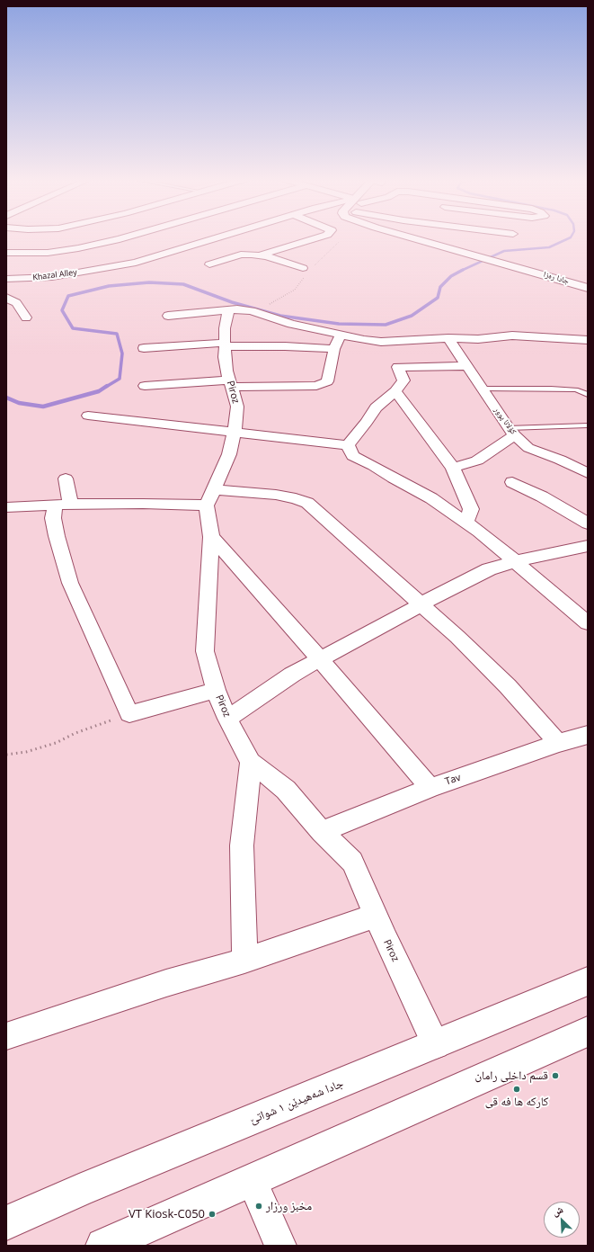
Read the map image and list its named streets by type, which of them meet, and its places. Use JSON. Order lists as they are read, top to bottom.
{
  "streets": {
    "main road": ["جادا ره‌زا", "جادا شەهیدێن ١ شواتێ"],
    "street": [
      "Khazal Alley",
      "Piroz",
      "کۆلانا پوور",
      "Tav"
    ]
  },
  "crossings": [
    ["Piroz", "Tav"],
    ["Piroz", "جادا شەهیدێن ١ شواتێ"]
  ],
  "places": [
    "قسم داخلی رامان",
    "كاركه ها فه قى",
    "مخبز ورزار",
    "VT Kiosk-C050"
  ],
  "north": "top left"
}
